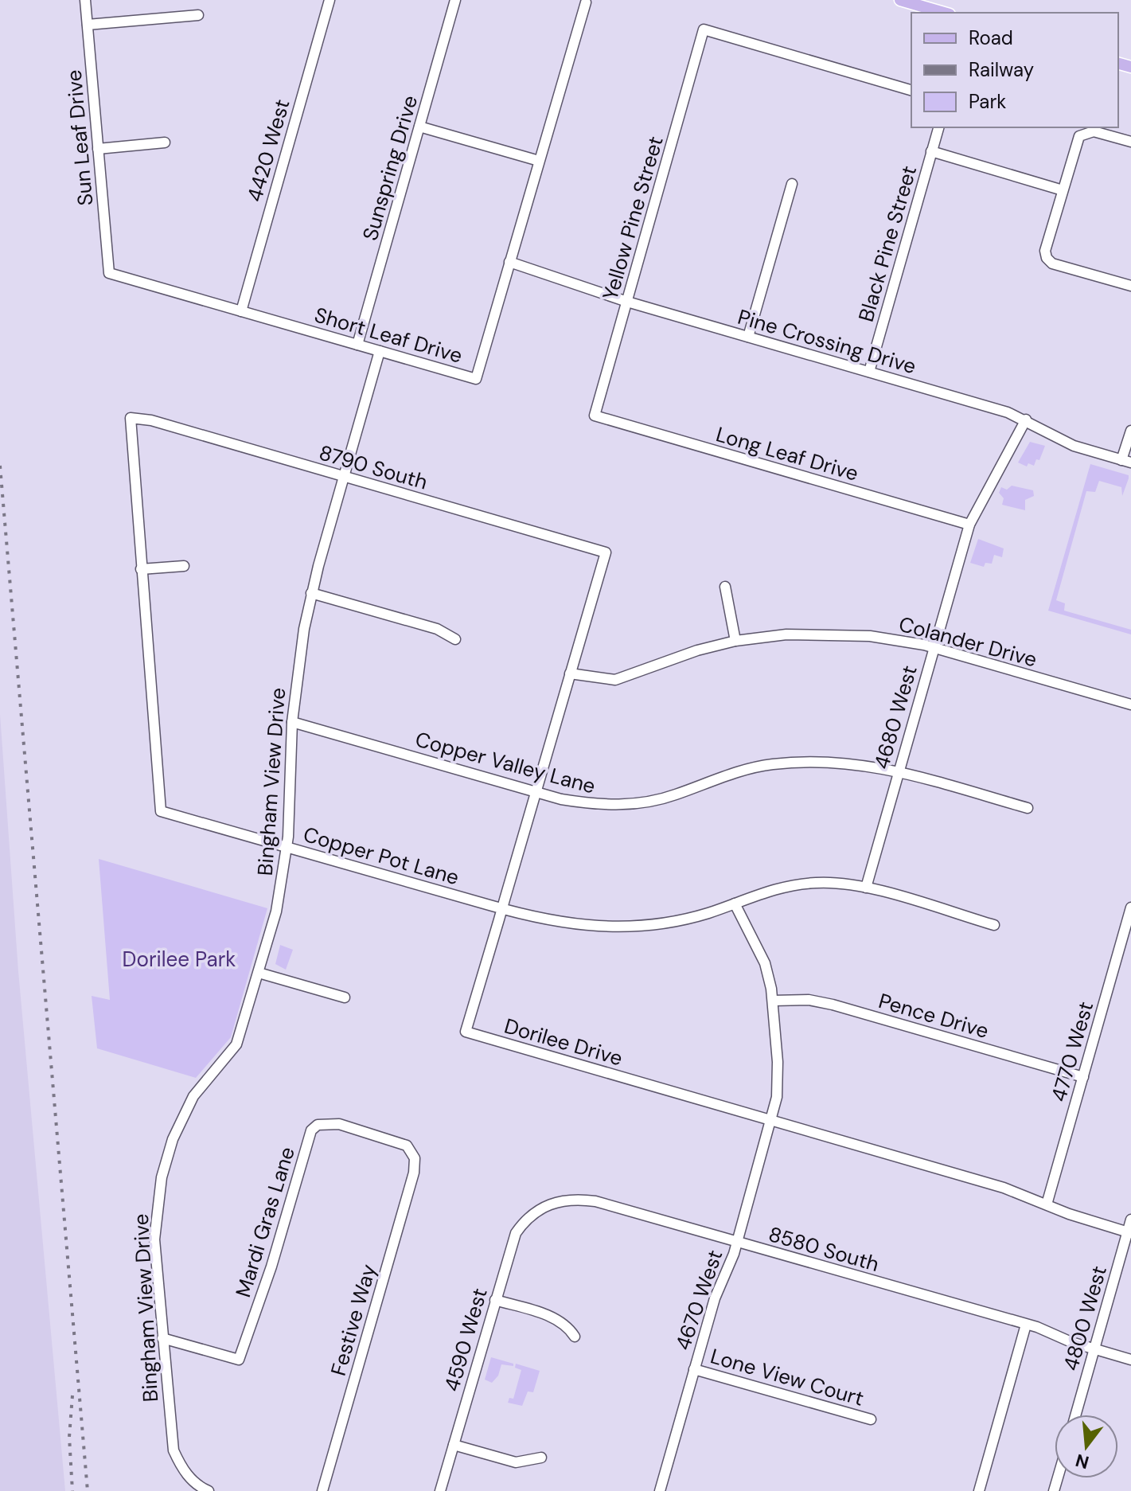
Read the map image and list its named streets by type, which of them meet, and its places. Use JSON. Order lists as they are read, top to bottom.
{
  "streets": {
    "street": [
      "Sun Leaf Drive",
      "4420 West",
      "Sunspring Drive",
      "Yellow Pine Street",
      "Black Pine Street",
      "Short Leaf Drive",
      "Pine Crossing Drive",
      "Long Leaf Drive",
      "8790 South",
      "Colander Drive",
      "4680 West",
      "Copper Valley Lane",
      "Bingham View Drive",
      "Copper Pot Lane",
      "Pence Drive",
      "Dorilee Drive",
      "4770 West",
      "Mardi Gras Lane",
      "8580 South",
      "4670 West",
      "4800 West",
      "Festive Way",
      "4590 West",
      "Lone View Court"
    ]
  },
  "crossings": [
    ["Sun Leaf Drive", "Short Leaf Drive"],
    ["4420 West", "Short Leaf Drive"],
    ["Sunspring Drive", "Short Leaf Drive"],
    ["Yellow Pine Street", "Pine Crossing Drive"],
    ["Yellow Pine Street", "Long Leaf Drive"],
    ["Black Pine Street", "Pine Crossing Drive"],
    ["Short Leaf Drive", "Pine Crossing Drive"],
    ["Short Leaf Drive", "Bingham View Drive"],
    ["Pine Crossing Drive", "4680 West"],
    ["Long Leaf Drive", "4680 West"],
    ["8790 South", "Bingham View Drive"],
    ["8790 South", "Copper Pot Lane"],
    ["8790 South", "Dorilee Drive"],
    ["Colander Drive", "4680 West"],
    ["Colander Drive", "Dorilee Drive"],
    ["4680 West", "Copper Valley Lane"],
    ["4680 West", "Copper Pot Lane"],
    ["Copper Valley Lane", "Bingham View Drive"],
    ["Copper Valley Lane", "Dorilee Drive"],
    ["Bingham View Drive", "Copper Pot Lane"],
    ["Bingham View Drive", "Mardi Gras Lane"],
    ["Copper Pot Lane", "Dorilee Drive"],
    ["Copper Pot Lane", "4670 West"],
    ["Pence Drive", "4770 West"],
    ["Pence Drive", "4670 West"],
    ["Dorilee Drive", "4770 West"],
    ["Dorilee Drive", "4670 West"],
    ["Dorilee Drive", "4800 West"],
    ["Mardi Gras Lane", "Festive Way"],
    ["8580 South", "4670 West"],
    ["8580 South", "4800 West"],
    ["8580 South", "4590 West"],
    ["4670 West", "Lone View Court"]
  ],
  "parks": ["Dorilee Park"],
  "legend": ["Road", "Railway", "Park"],
  "north": "bottom"
}
